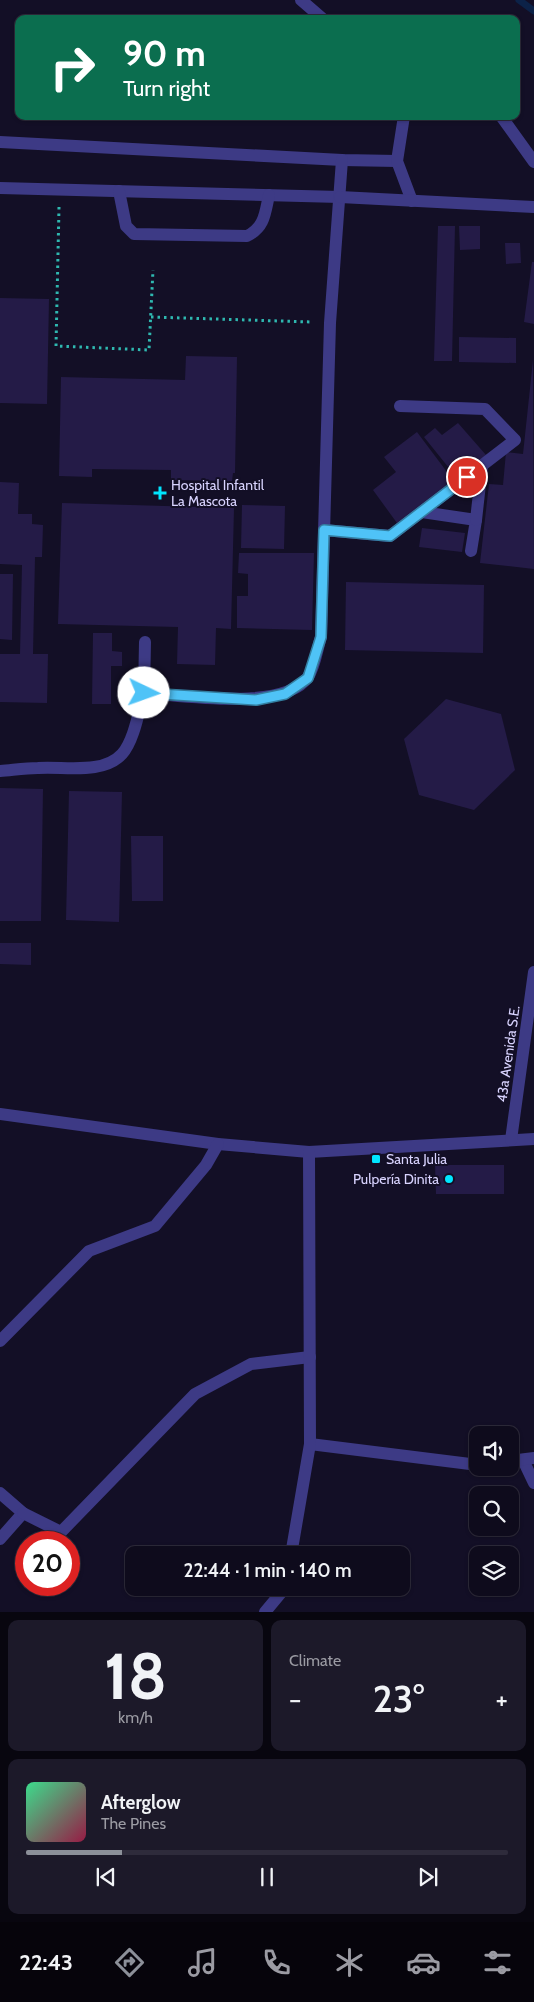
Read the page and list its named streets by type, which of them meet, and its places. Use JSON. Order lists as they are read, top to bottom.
{
  "streets": {
    "street": ["43a Avenida S.E."]
  },
  "places": {
    "health": ["Hospital Infantil La Mascota"],
    "transit": ["Santa Julia"],
    "other": ["Pulpería Dinita"]
  },
  "page": {
    "turn": ["90 m", "Turn right"],
    "limit": "20",
    "trip": "22:44 · 1 min · 140 m",
    "tile": [
      ["18", "km/h"],
      "Climate"
    ],
    "heat": ["−", "23°", "+"],
    "song": ["Afterglow", "The Pines"],
    "tabs": "22:43"
  }
}
